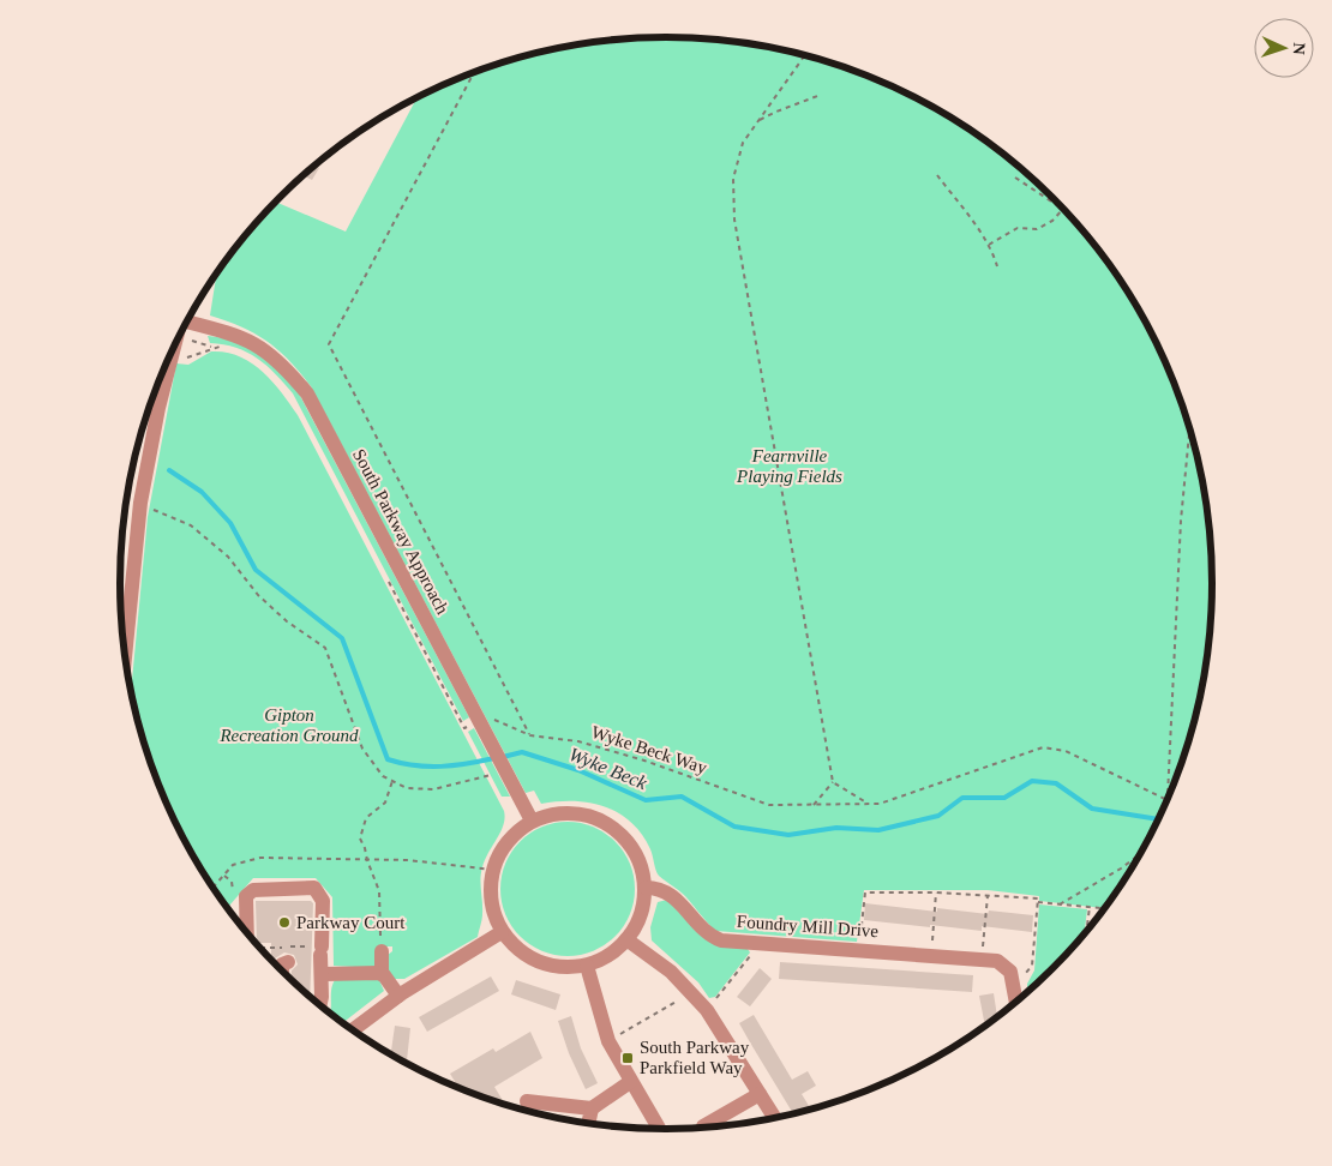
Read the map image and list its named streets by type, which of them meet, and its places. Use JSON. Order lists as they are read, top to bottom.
{
  "streets": {
    "street": ["South Parkway Approach", "Foundry Mill Drive"],
    "path": ["Wyke Beck Way"]
  },
  "crossings": [
    ["South Parkway Approach", "Wyke Beck Way"],
    ["South Parkway Approach", "Foundry Mill Drive"]
  ],
  "water": ["Wyke Beck"],
  "parks": ["Fearnville Playing Fields", "Gipton Recreation Ground"],
  "places": {
    "other": ["Parkway Court"],
    "transit": ["South Parkway Parkfield Way"]
  },
  "north": "right"
}
